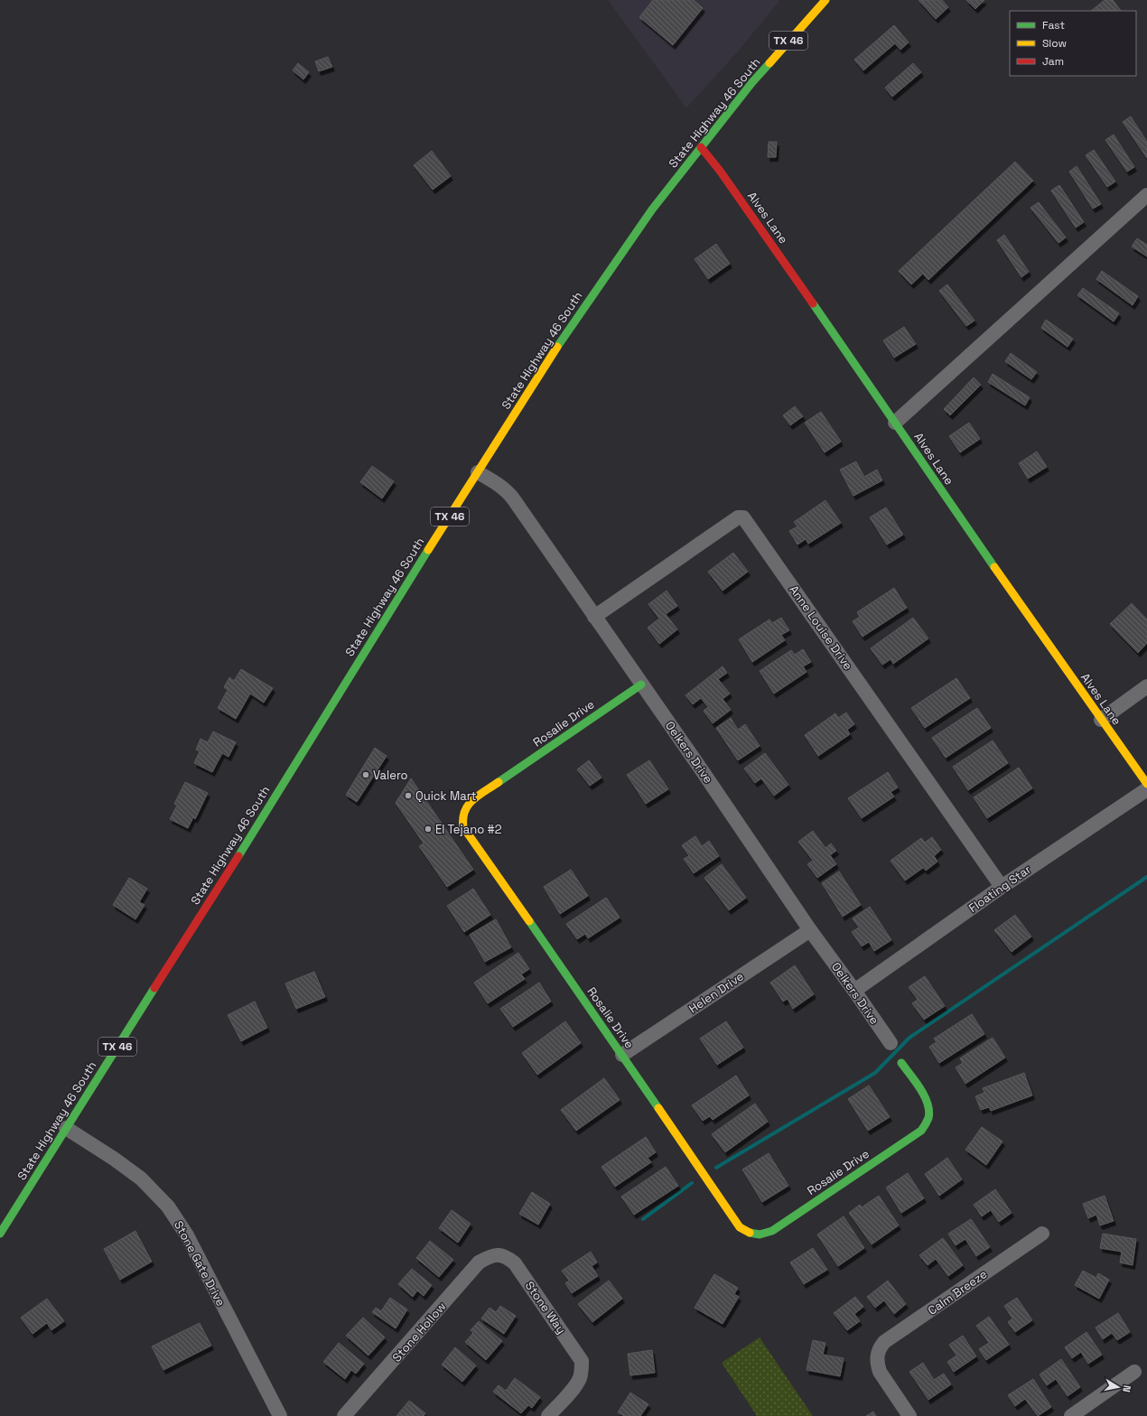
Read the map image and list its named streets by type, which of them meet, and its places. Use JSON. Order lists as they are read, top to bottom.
{
  "streets": {
    "street": [
      "TX 46",
      "State Highway 46 South",
      "Alves Lane",
      "Anne Louise Drive",
      "Rosalie Drive",
      "Oelkers Drive",
      "Floating Star",
      "Helen Drive",
      "Stone Gate Drive",
      "Calm Breeze",
      "Stone Way",
      "Stone Hollow"
    ]
  },
  "crossings": [
    ["State Highway 46 South", "Alves Lane"],
    ["State Highway 46 South", "Oelkers Drive"],
    ["State Highway 46 South", "Stone Gate Drive"],
    ["Anne Louise Drive", "Oelkers Drive"],
    ["Anne Louise Drive", "Floating Star"],
    ["Rosalie Drive", "Oelkers Drive"],
    ["Rosalie Drive", "Helen Drive"],
    ["Oelkers Drive", "Floating Star"],
    ["Oelkers Drive", "Helen Drive"],
    ["Stone Way", "Stone Hollow"]
  ],
  "places": ["Valero", "Quick Mart", "El Tejano #2"],
  "legend": ["Fast", "Slow", "Jam"],
  "north": "right"
}
